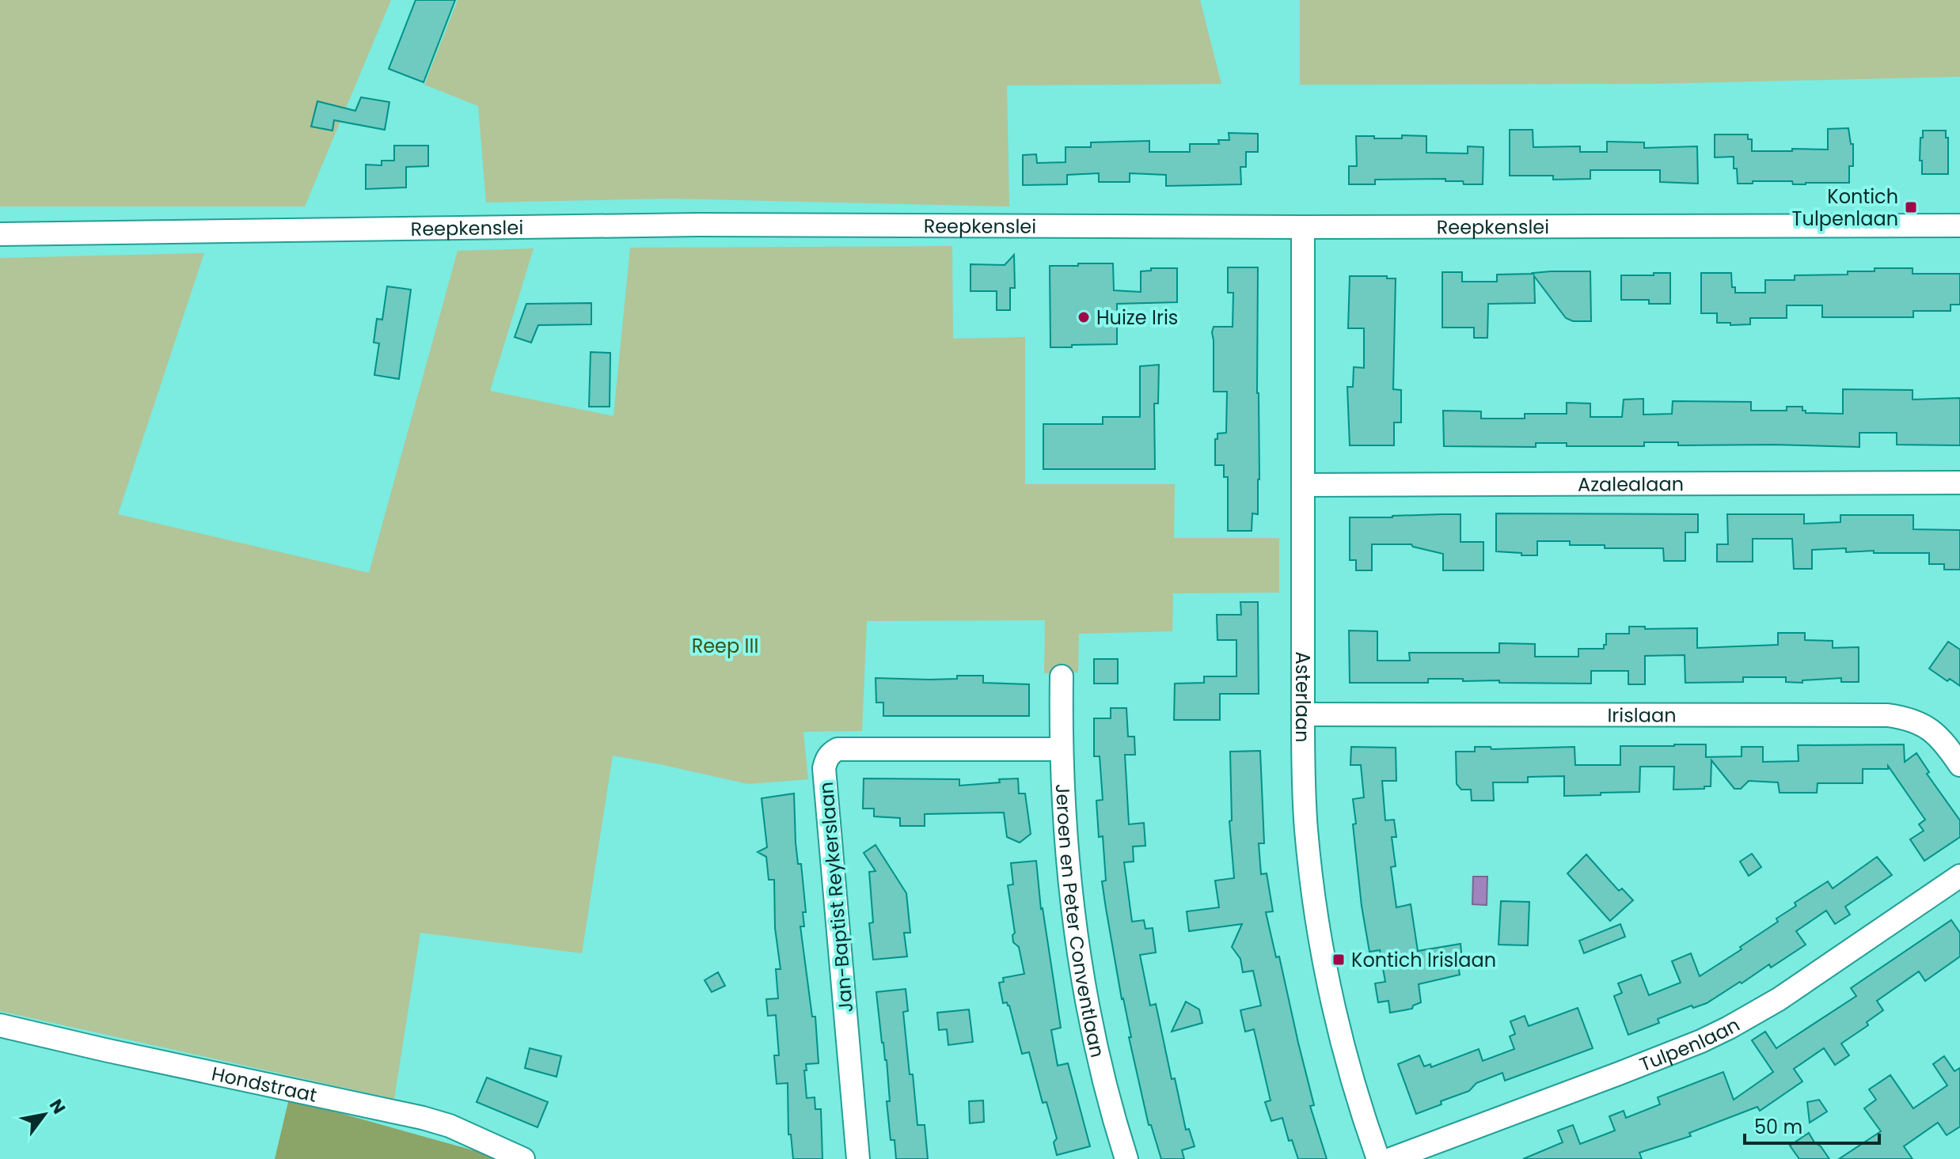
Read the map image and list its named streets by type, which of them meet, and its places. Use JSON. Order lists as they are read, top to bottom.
{
  "streets": {
    "street": [
      "Reepkenslei",
      "Azalealaan",
      "Asterlaan",
      "Irislaan",
      "Jan-Baptist Reykerslaan",
      "Jeroen en Peter Conventlaan",
      "Tulpenlaan",
      "Hondstraat"
    ]
  },
  "crossings": [
    ["Reepkenslei", "Asterlaan"],
    ["Azalealaan", "Asterlaan"],
    ["Asterlaan", "Irislaan"],
    ["Jan-Baptist Reykerslaan", "Jeroen en Peter Conventlaan"]
  ],
  "parks": ["Reep III"],
  "places": {
    "transit": ["Kontich Tulpenlaan", "Kontich Irislaan"],
    "other": ["Huize Iris"]
  },
  "scale_bar": "50 m",
  "north": "top right"
}
